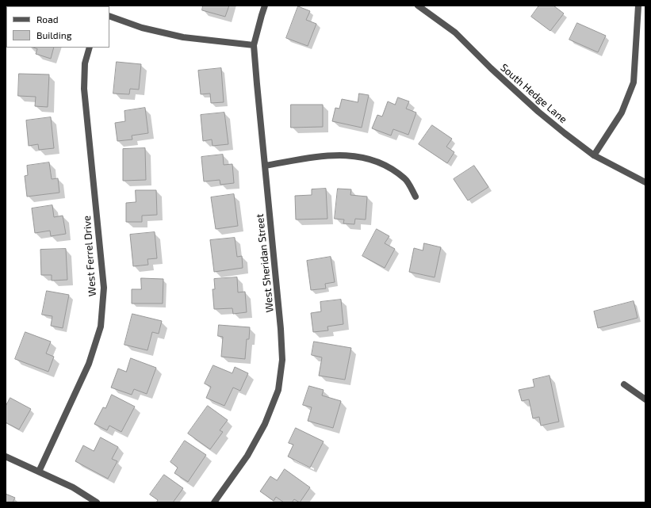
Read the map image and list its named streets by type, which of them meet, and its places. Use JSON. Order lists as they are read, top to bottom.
{
  "streets": {
    "street": ["South Hedge Lane", "West Ferrel Drive", "West Sheridan Street"]
  },
  "legend": ["Road", "Building"]
}
